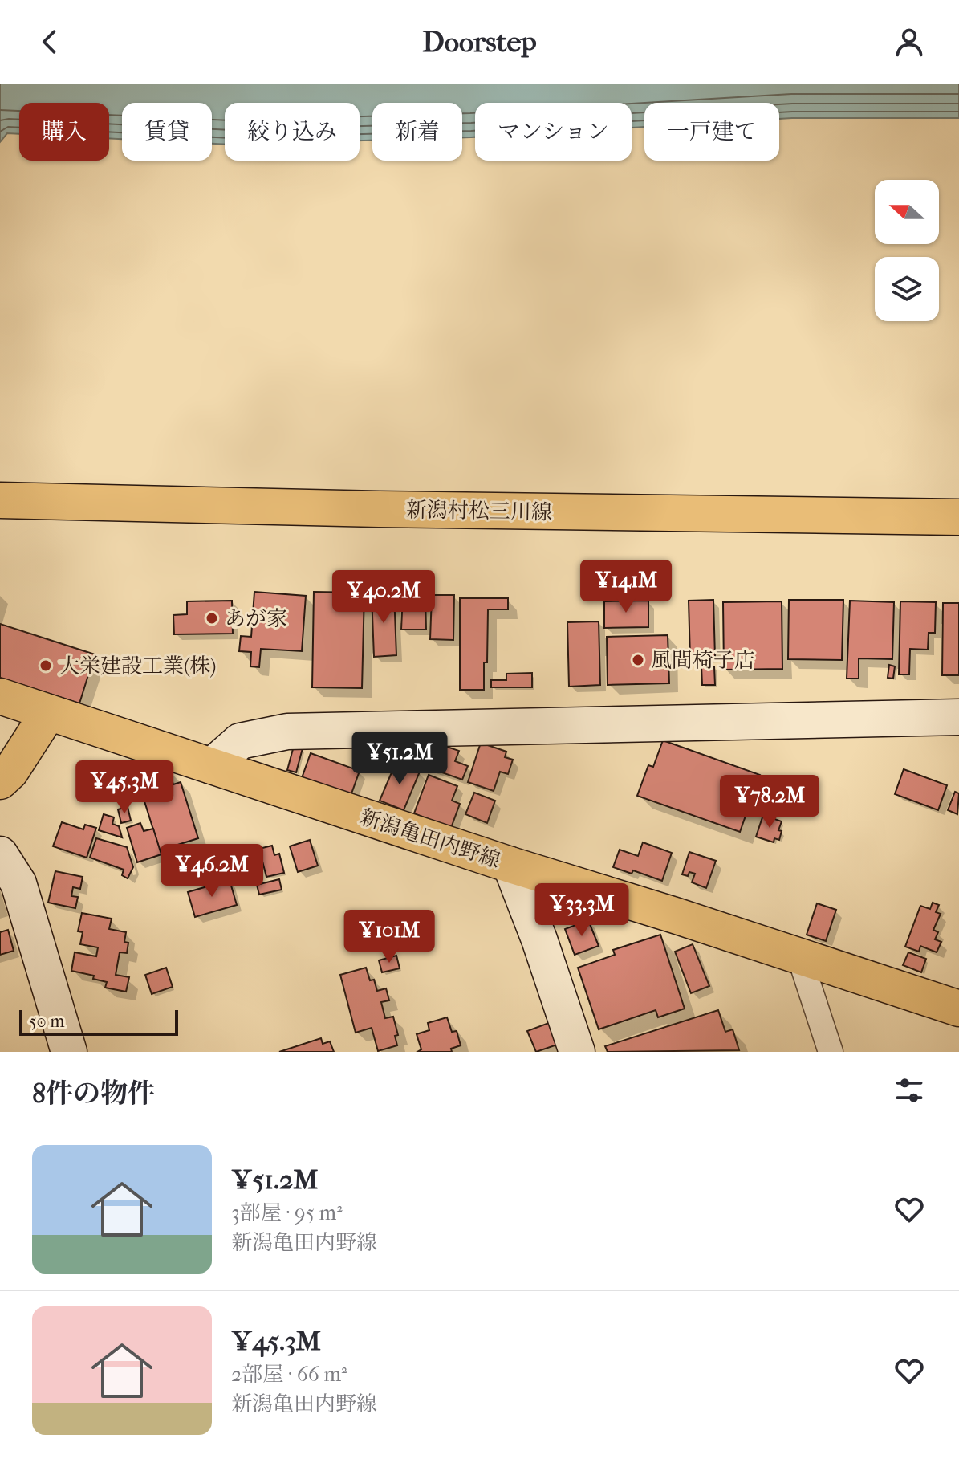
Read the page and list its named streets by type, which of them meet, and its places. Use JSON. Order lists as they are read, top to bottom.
{
  "streets": {
    "main road": ["新潟村松三川線", "新潟亀田内野線"]
  },
  "places": ["あが家", "風間椅子店", "大栄建設工業(株)"],
  "scale_bar": "50 m",
  "north": "left",
  "page": {
    "header": "Doorstep",
    "chip": [
      "購入",
      "賃貸",
      "絞り込み",
      "新着",
      "マンション",
      "一戸建て"
    ],
    "price": [
      "¥141M",
      "¥40.2M",
      "¥51.2M",
      "¥45.3M",
      "¥78.2M",
      "¥46.2M",
      "¥33.3M",
      "¥101M"
    ],
    "scale": "50 m",
    "heading": "8件の物件",
    "list": [
      {
        "name": "¥51.2M",
        "note": "3部屋 · 95 m² · 新潟亀田内野線"
      },
      {
        "name": "¥45.3M",
        "note": "2部屋 · 66 m² · 新潟亀田内野線"
      }
    ]
  }
}
